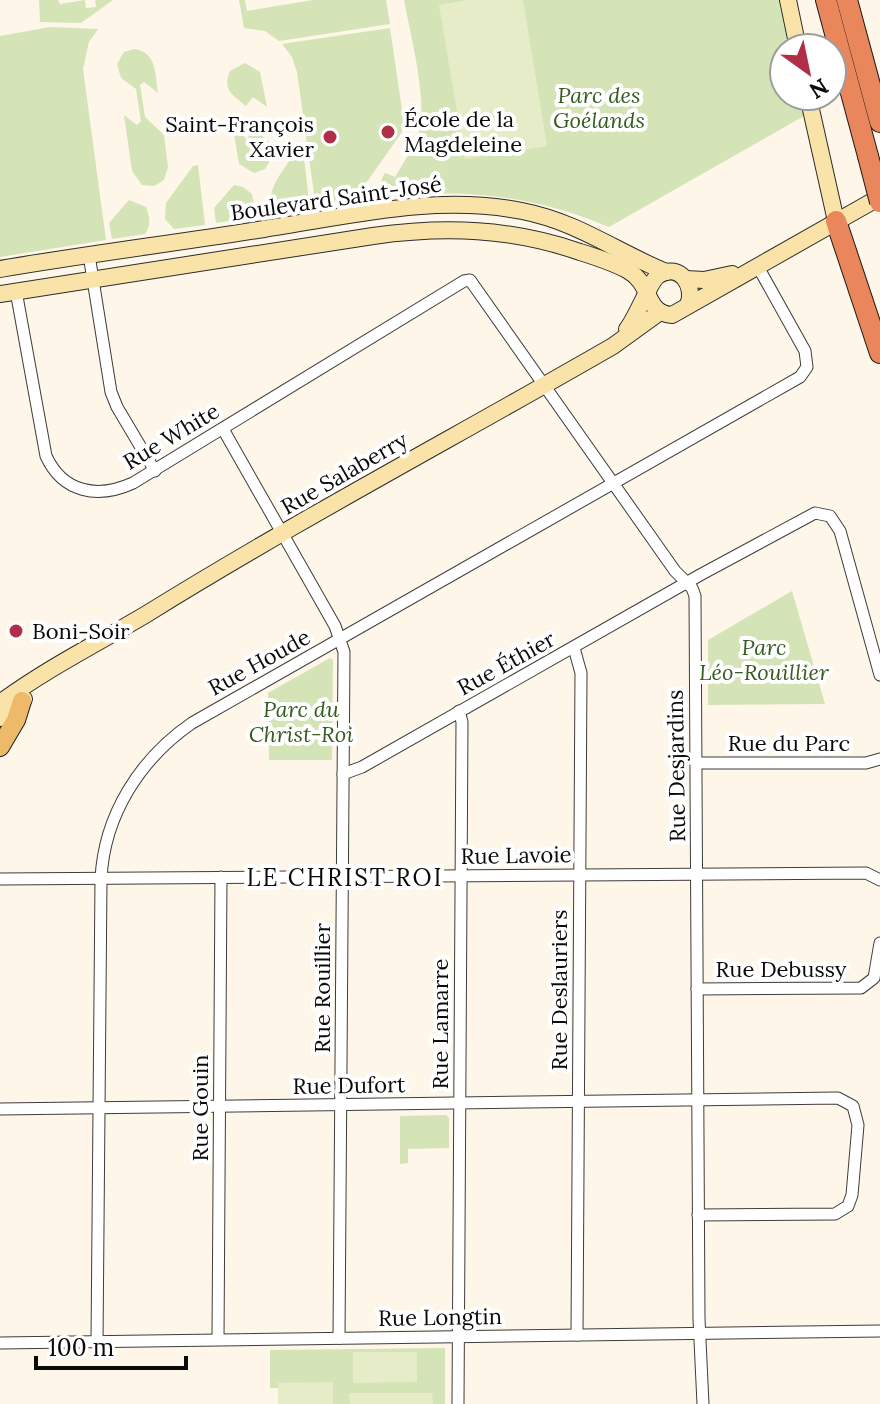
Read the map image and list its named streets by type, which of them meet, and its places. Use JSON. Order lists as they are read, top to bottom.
{
  "streets": {
    "street": [
      "Boulevard Saint-José",
      "Rue White",
      "Rue Salaberry",
      "Rue Houde",
      "Rue Éthier",
      "Rue du Parc",
      "Rue Desjardins",
      "Rue Lavoie",
      "Rue Debussy",
      "Rue Rouillier",
      "Rue Deslauriers",
      "Rue Lamarre",
      "Rue Dufort",
      "Rue Gouin",
      "Rue Longtin"
    ]
  },
  "crossings": [
    ["Boulevard Saint-José", "Rue White"],
    ["Boulevard Saint-José", "Rue Salaberry"],
    ["Rue White", "Rue Desjardins"],
    ["Rue White", "Rue Rouillier"],
    ["Rue Salaberry", "Rue Desjardins"],
    ["Rue Salaberry", "Rue Rouillier"],
    ["Rue Houde", "Rue Desjardins"],
    ["Rue Houde", "Rue Lavoie"],
    ["Rue Houde", "Rue Rouillier"],
    ["Rue Houde", "Rue Dufort"],
    ["Rue Houde", "Rue Longtin"],
    ["Rue Éthier", "Rue Desjardins"],
    ["Rue Éthier", "Rue Rouillier"],
    ["Rue Éthier", "Rue Deslauriers"],
    ["Rue Éthier", "Rue Lamarre"],
    ["Rue du Parc", "Rue Desjardins"],
    ["Rue Desjardins", "Rue Lavoie"],
    ["Rue Desjardins", "Rue Debussy"],
    ["Rue Desjardins", "Rue Dufort"],
    ["Rue Desjardins", "Rue Longtin"],
    ["Rue Lavoie", "Rue Rouillier"],
    ["Rue Lavoie", "Rue Deslauriers"],
    ["Rue Lavoie", "Rue Lamarre"],
    ["Rue Lavoie", "Rue Gouin"],
    ["Rue Rouillier", "Rue Dufort"],
    ["Rue Rouillier", "Rue Longtin"],
    ["Rue Deslauriers", "Rue Dufort"],
    ["Rue Deslauriers", "Rue Longtin"],
    ["Rue Lamarre", "Rue Dufort"],
    ["Rue Lamarre", "Rue Longtin"],
    ["Rue Dufort", "Rue Gouin"],
    ["Rue Gouin", "Rue Longtin"]
  ],
  "districts": ["LE CHRIST ROI"],
  "parks": ["Parc des Goélands", "Parc Léo-Rouillier", "Parc du Christ-Roi"],
  "places": ["École de la Magdeleine", "Saint-François Xavier", "Boni-Soir"],
  "scale_bar": "100 m",
  "north": "bottom right"
}
